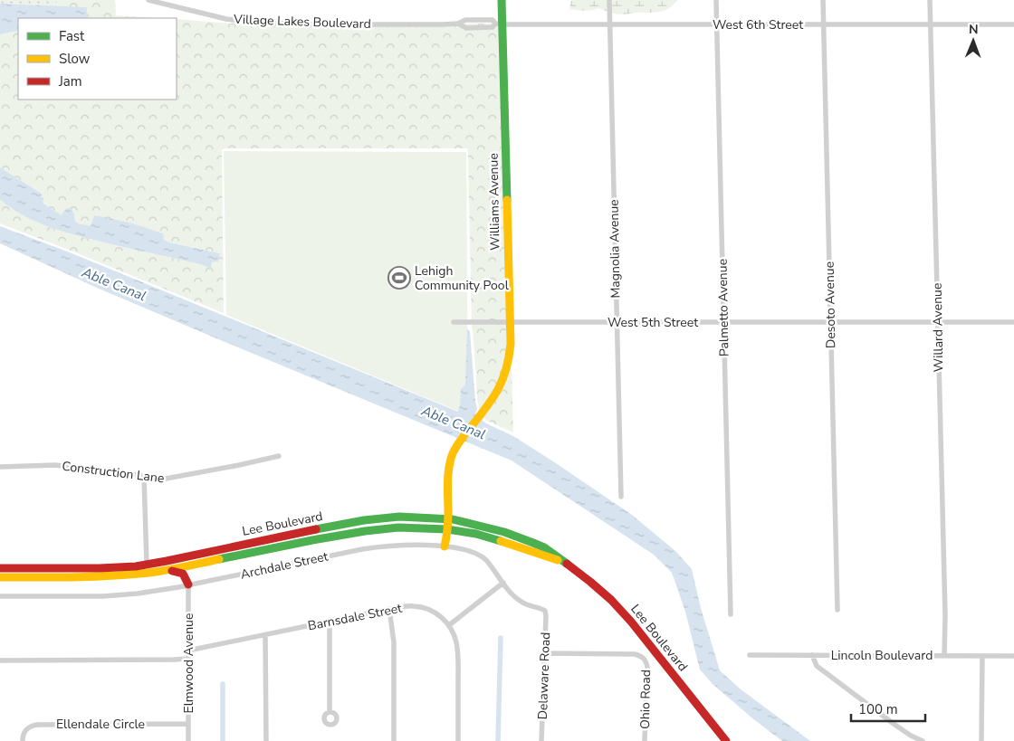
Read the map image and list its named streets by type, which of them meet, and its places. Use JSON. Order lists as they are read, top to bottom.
{
  "streets": {
    "main road": ["Williams Avenue", "Lee Boulevard"],
    "street": [
      "Village Lakes Boulevard",
      "West 6th Street",
      "Magnolia Avenue",
      "Desoto Avenue",
      "Palmetto Avenue",
      "West 5th Street",
      "Willard Avenue",
      "Construction Lane",
      "Archdale Street",
      "Barnsdale Street",
      "Lincoln Boulevard",
      "Elmwood Avenue",
      "Delaware Road",
      "Ohio Road",
      "Ellendale Circle"
    ]
  },
  "crossings": [
    ["Village Lakes Boulevard", "West 6th Street"],
    ["Village Lakes Boulevard", "Williams Avenue"],
    ["West 6th Street", "Williams Avenue"],
    ["West 6th Street", "Magnolia Avenue"],
    ["West 6th Street", "Desoto Avenue"],
    ["West 6th Street", "Palmetto Avenue"],
    ["West 6th Street", "Willard Avenue"],
    ["Williams Avenue", "West 5th Street"],
    ["Williams Avenue", "Lee Boulevard"],
    ["Williams Avenue", "Archdale Street"],
    ["Magnolia Avenue", "West 5th Street"],
    ["Desoto Avenue", "West 5th Street"],
    ["Palmetto Avenue", "West 5th Street"],
    ["West 5th Street", "Willard Avenue"],
    ["Willard Avenue", "Lincoln Boulevard"],
    ["Archdale Street", "Elmwood Avenue"],
    ["Archdale Street", "Delaware Road"],
    ["Barnsdale Street", "Elmwood Avenue"],
    ["Elmwood Avenue", "Ellendale Circle"],
    ["Delaware Road", "Ohio Road"]
  ],
  "water": ["Able Canal"],
  "places": {
    "sports": ["Lehigh Community Pool"]
  },
  "legend": ["Fast", "Slow", "Jam"],
  "scale_bar": "100 m",
  "north": "top"
}
